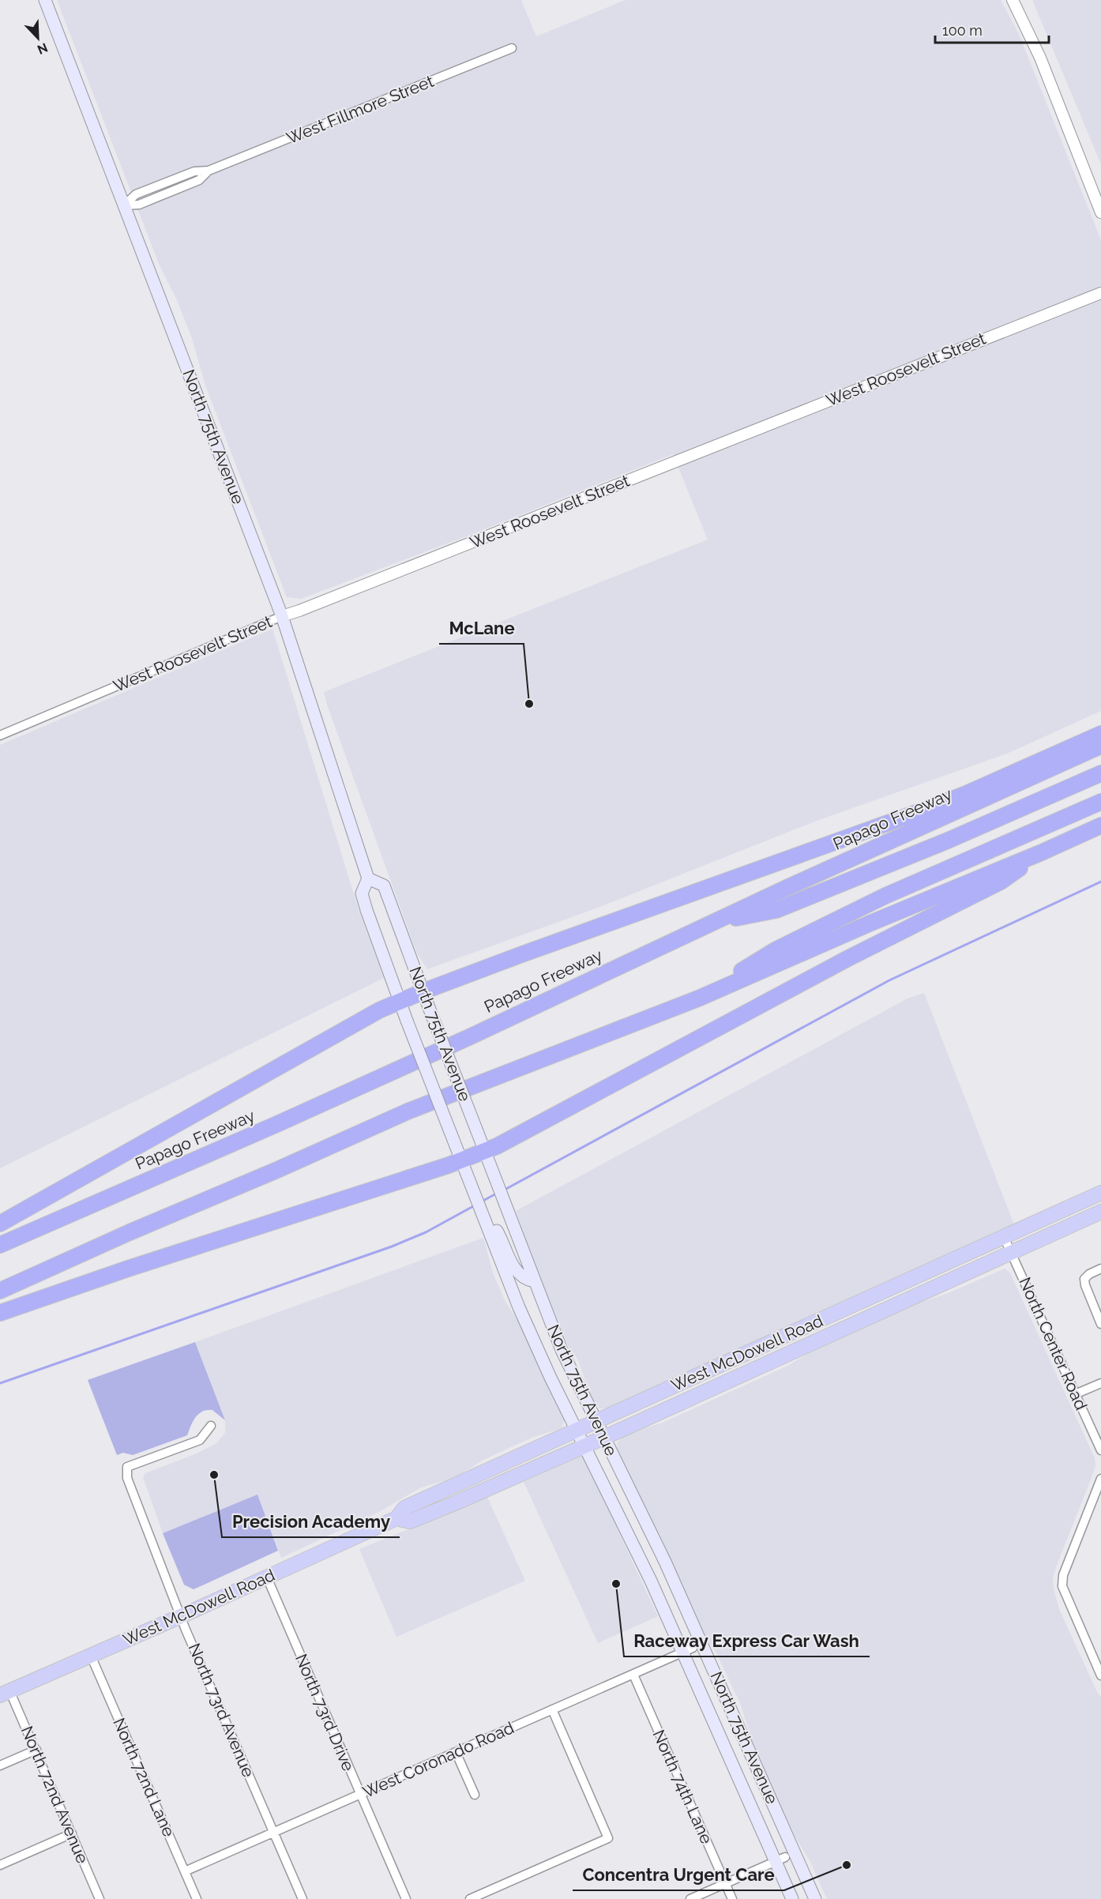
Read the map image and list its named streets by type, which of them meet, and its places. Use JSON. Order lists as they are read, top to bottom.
{
  "streets": {
    "highway": ["Papago Freeway"],
    "main road": ["North 75th Avenue", "West McDowell Road"],
    "street": [
      "West Fillmore Street",
      "West Roosevelt Street",
      "North Center Road",
      "North 73rd Avenue",
      "North 73rd Drive",
      "West Coronado Road",
      "North 72nd Lane",
      "North 74th Lane",
      "North 72nd Avenue"
    ]
  },
  "crossings": [
    ["West Fillmore Street", "North 75th Avenue"],
    ["West Roosevelt Street", "North 75th Avenue"],
    ["North 75th Avenue", "West McDowell Road"],
    ["North 75th Avenue", "West Coronado Road"],
    ["North Center Road", "West McDowell Road"],
    ["West McDowell Road", "North 73rd Avenue"],
    ["West McDowell Road", "North 73rd Drive"],
    ["West McDowell Road", "North 72nd Lane"],
    ["West McDowell Road", "North 72nd Avenue"],
    ["North 73rd Avenue", "West Coronado Road"],
    ["North 73rd Drive", "West Coronado Road"],
    ["West Coronado Road", "North 72nd Lane"],
    ["West Coronado Road", "North 74th Lane"]
  ],
  "places": [
    "McLane",
    "Precision Academy",
    "Raceway Express Car Wash",
    "Concentra Urgent Care"
  ],
  "scale_bar": "100 m",
  "north": "bottom right"
}
